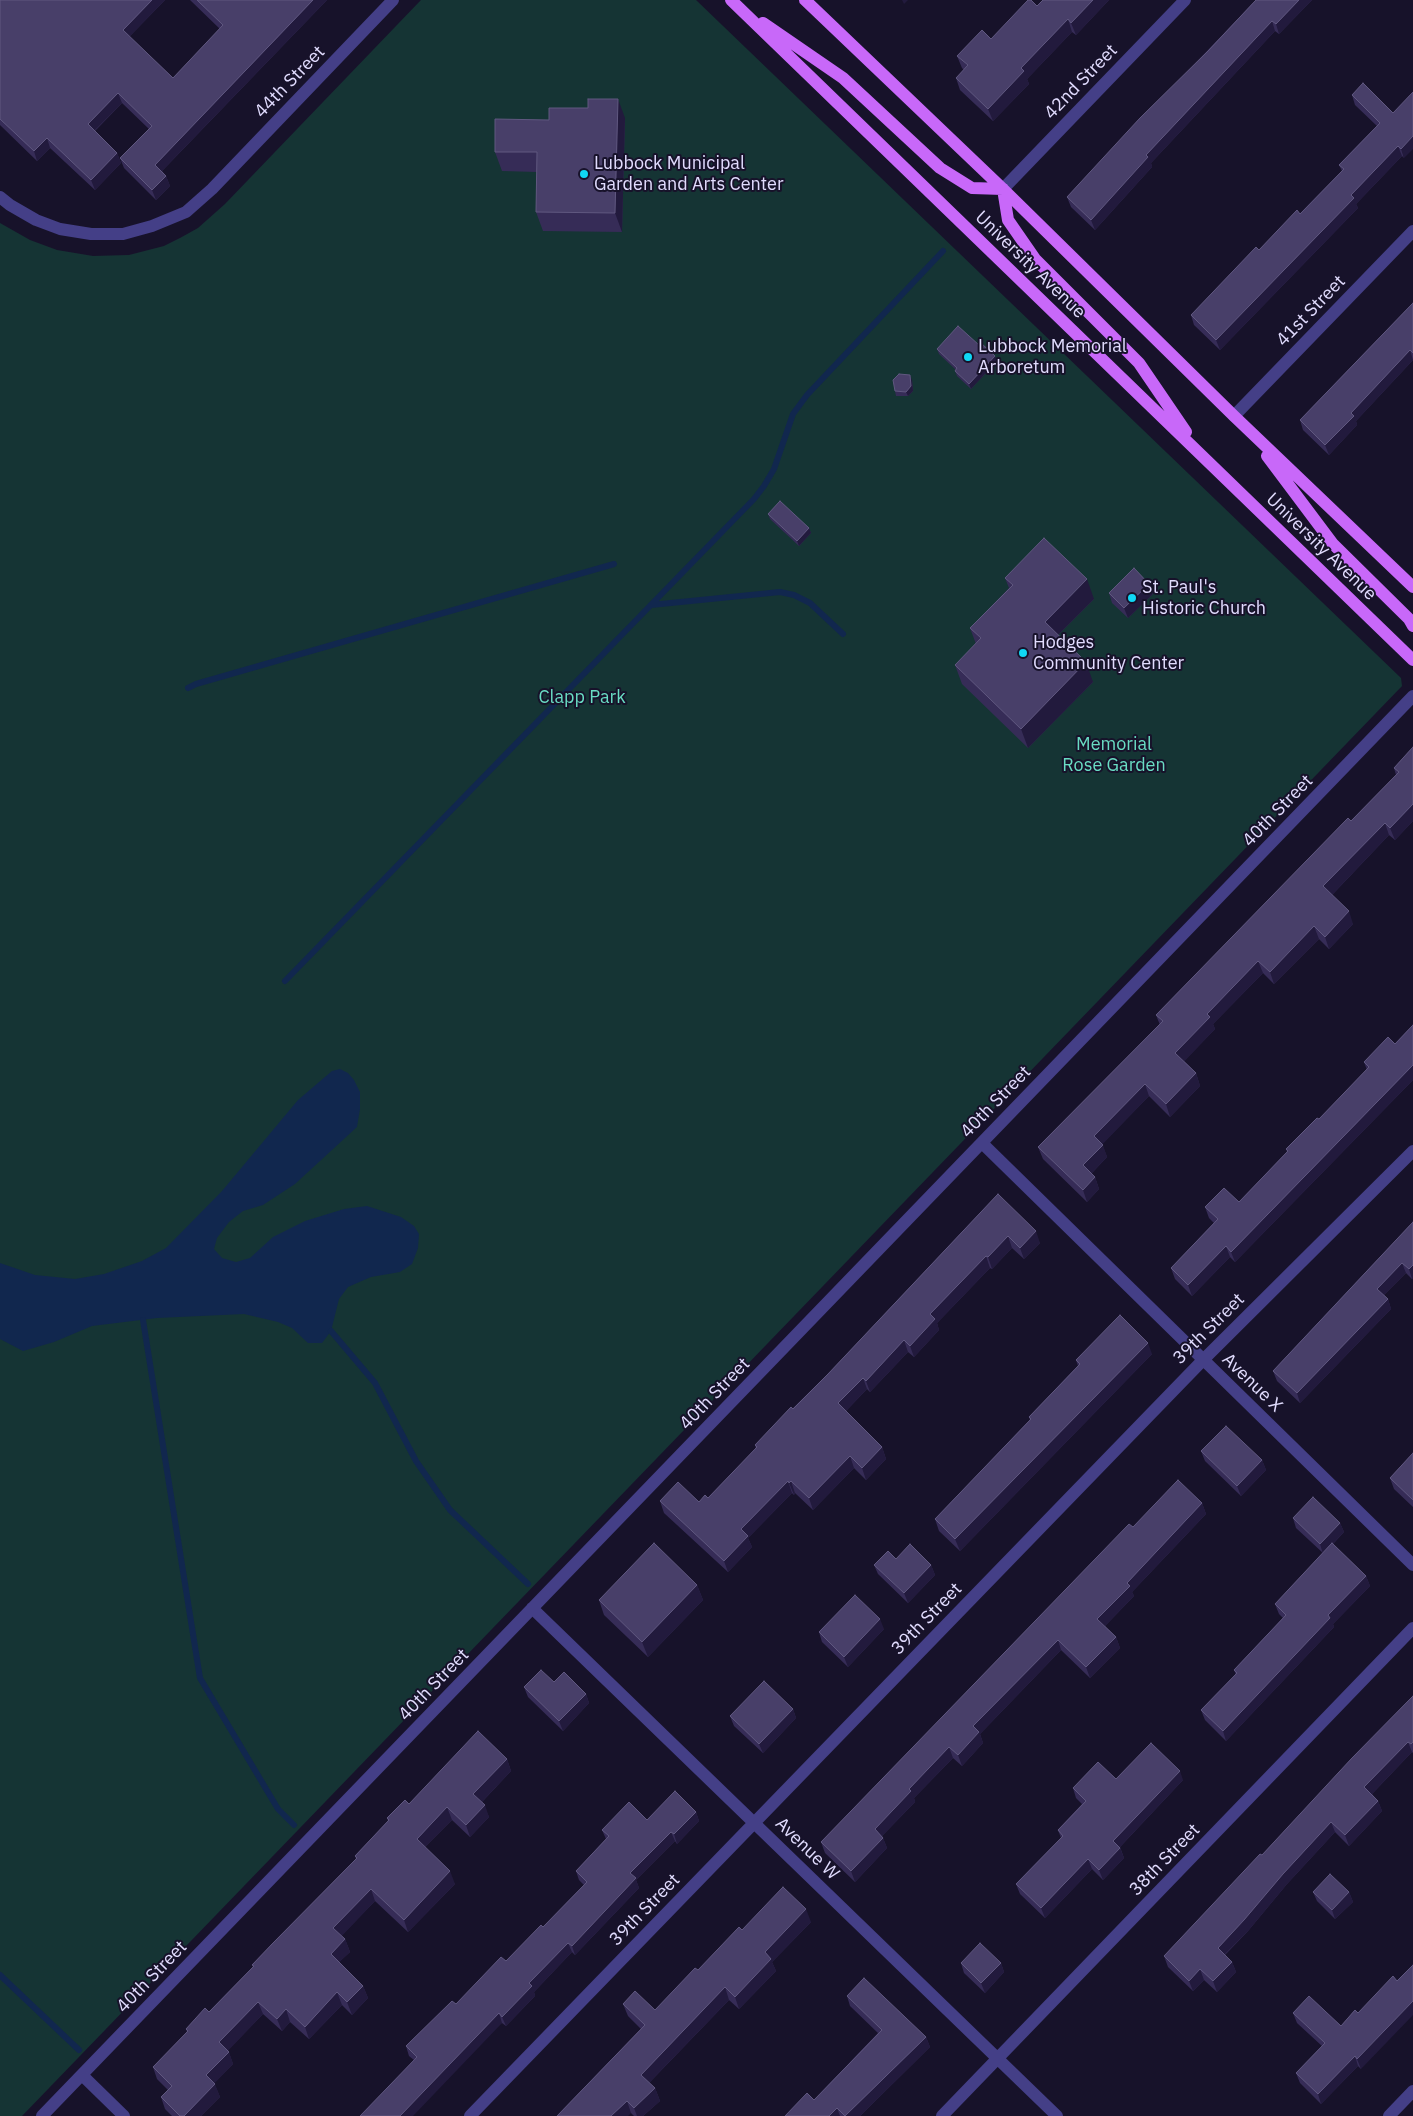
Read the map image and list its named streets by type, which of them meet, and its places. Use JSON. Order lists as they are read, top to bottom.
{
  "streets": {
    "main road": ["University Avenue"],
    "street": [
      "44th Street",
      "42nd Street",
      "41st Street",
      "40th Street",
      "39th Street",
      "Avenue X",
      "Avenue W",
      "38th Street"
    ]
  },
  "crossings": [
    ["42nd Street", "University Avenue"],
    ["University Avenue", "41st Street"],
    ["40th Street", "Avenue X"],
    ["40th Street", "Avenue W"],
    ["39th Street", "Avenue X"],
    ["39th Street", "Avenue W"],
    ["Avenue W", "38th Street"]
  ],
  "parks": ["Clapp Park", "Memorial Rose Garden"],
  "places": [
    "Lubbock Municipal Garden and Arts Center",
    "Lubbock Memorial Arboretum",
    "St. Paul's Historic Church",
    "Hodges Community Center"
  ]
}
